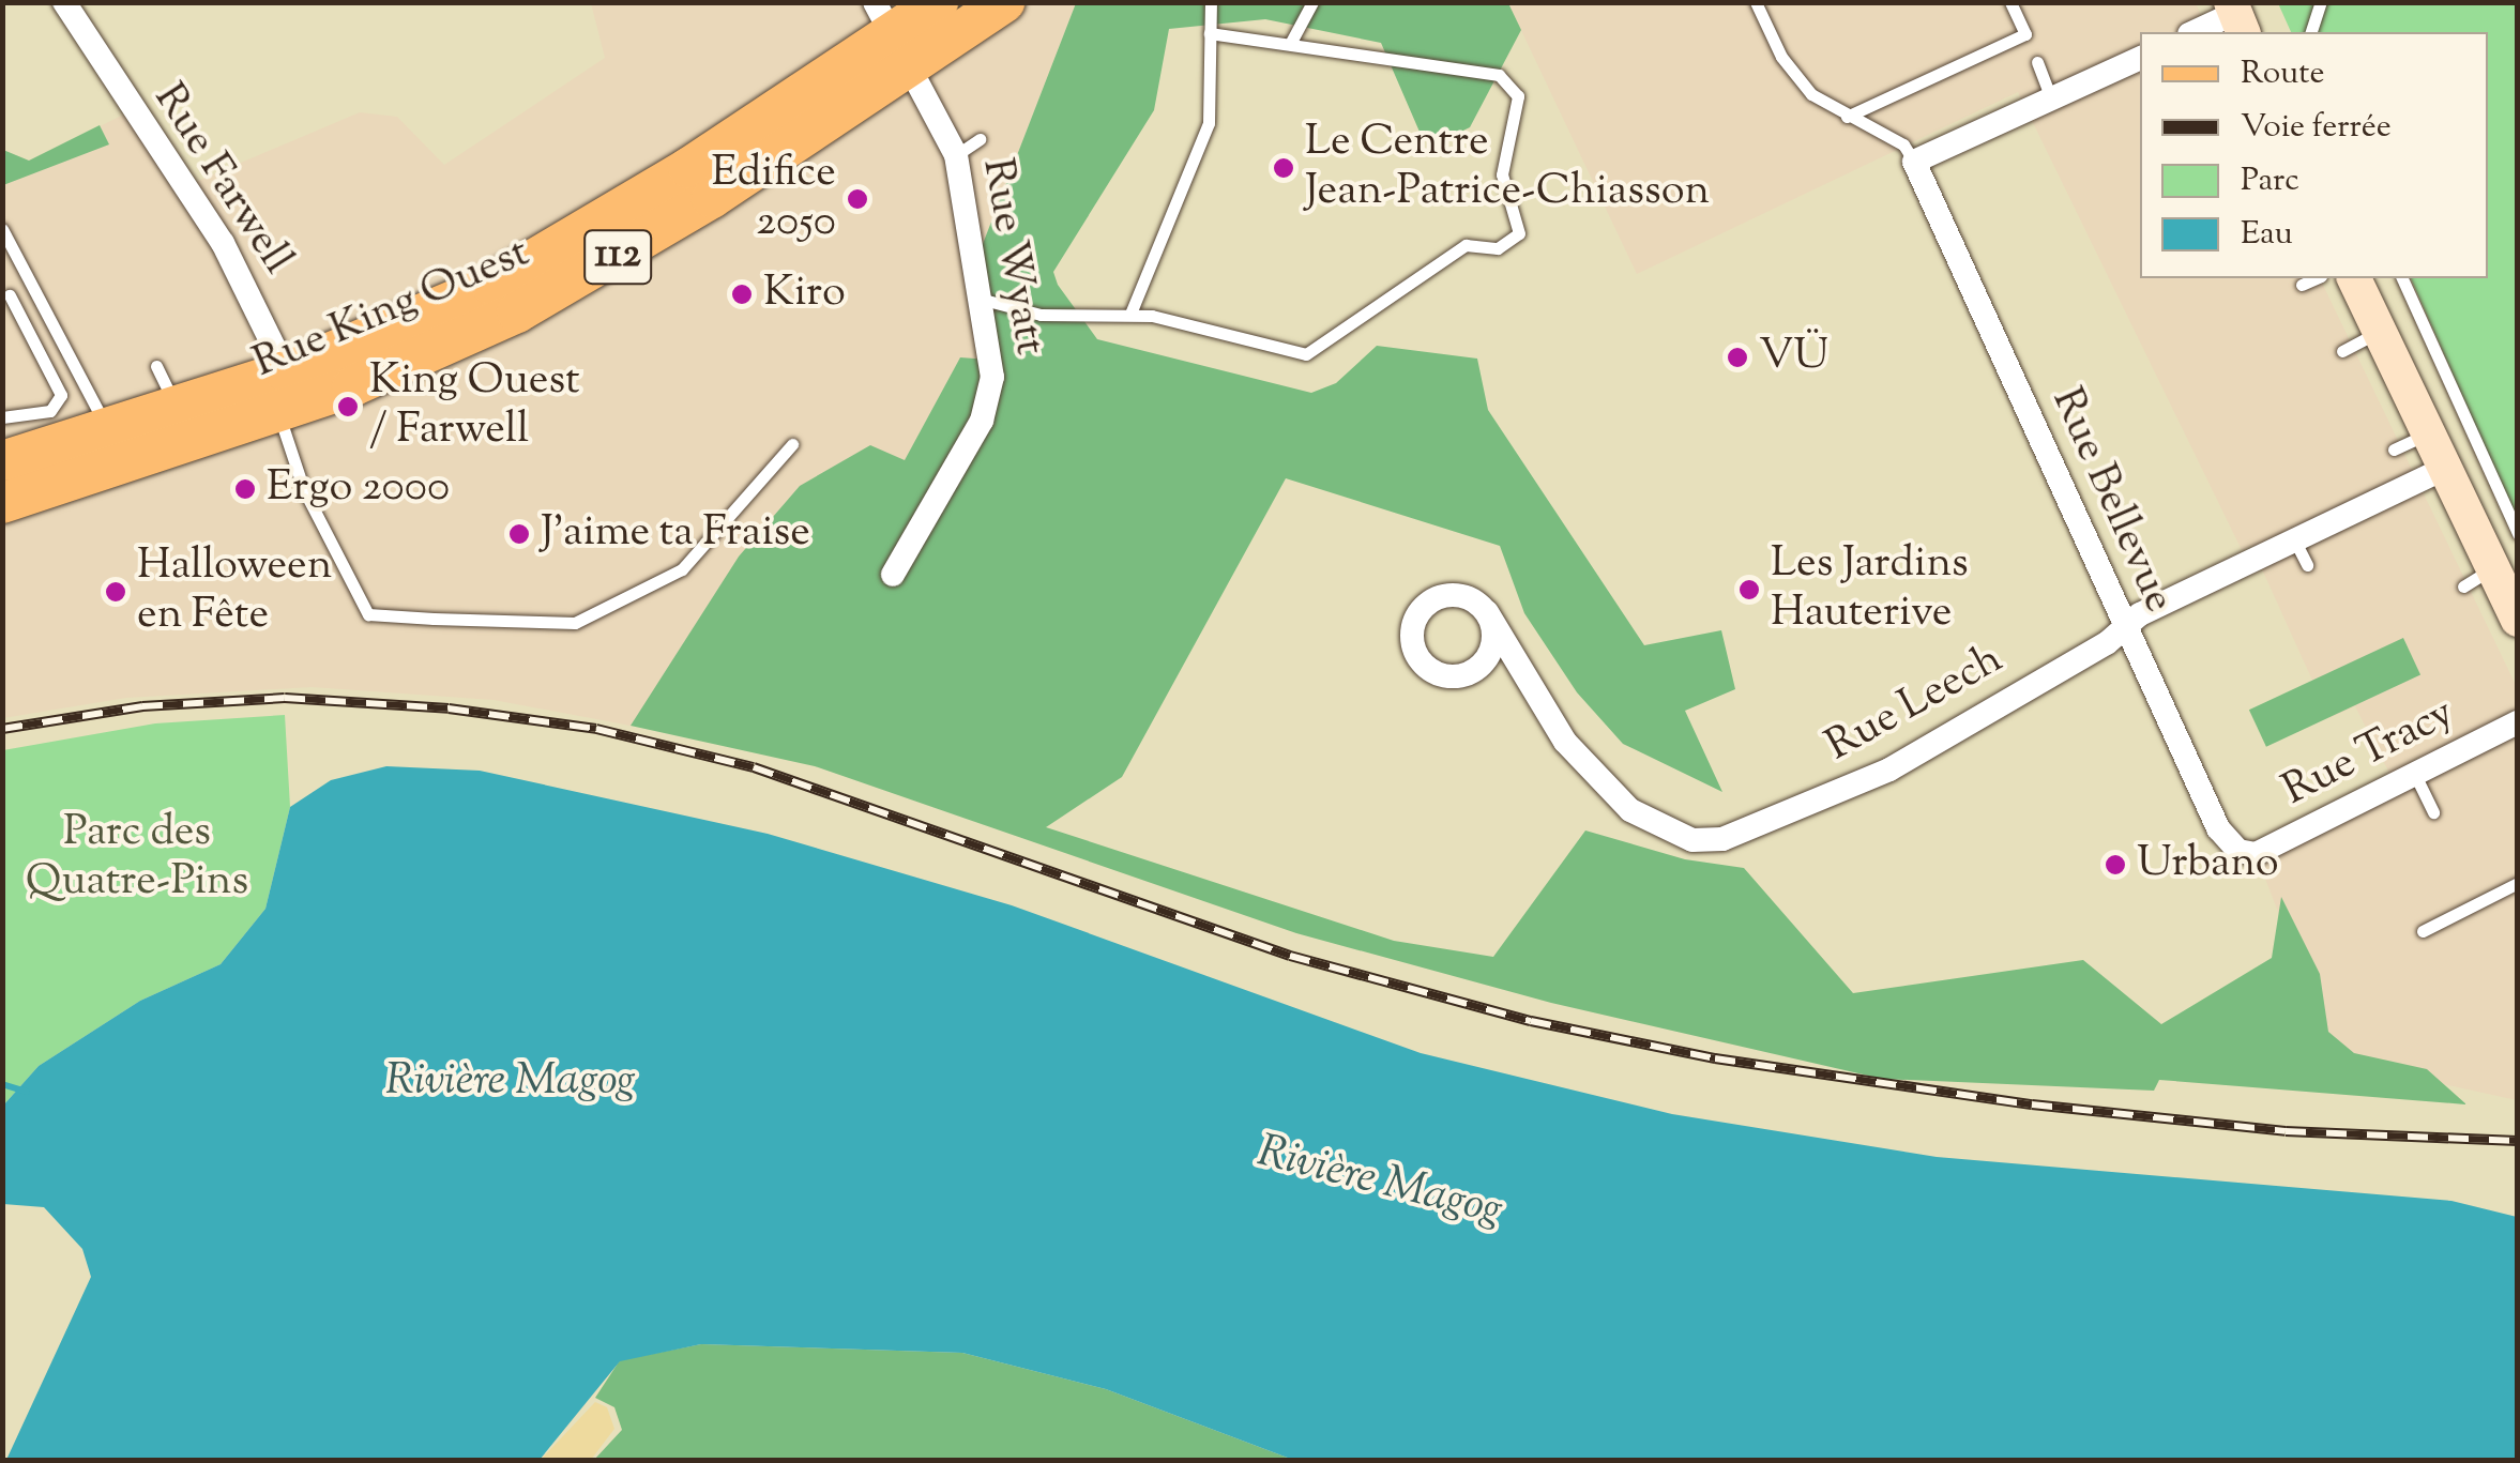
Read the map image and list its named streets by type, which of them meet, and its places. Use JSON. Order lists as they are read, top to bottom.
{
  "streets": {
    "main road": ["112", "Rue King Ouest"],
    "street": [
      "Rue Farwell",
      "Rue Wyatt",
      "Rue Bellevue",
      "Rue Leech",
      "Rue Tracy"
    ]
  },
  "crossings": [
    ["Rue Farwell", "Rue King Ouest"],
    ["Rue Wyatt", "Rue King Ouest"],
    ["Rue Bellevue", "Rue Leech"],
    ["Rue Bellevue", "Rue Tracy"]
  ],
  "water": ["Rivière Magog"],
  "parks": ["Parc des Quatre-Pins"],
  "places": [
    "Le Centre Jean-Patrice-Chiasson",
    "Edifice 2050",
    "Kiro",
    "VÜ",
    "King Ouest / Farwell",
    "Ergo 2000",
    "J'aime ta Fraise",
    "Les Jardins Hauterive",
    "Halloween en Fête",
    "Urbano"
  ],
  "legend": [
    "Route",
    "Voie ferrée",
    "Parc",
    "Eau"
  ]
}
